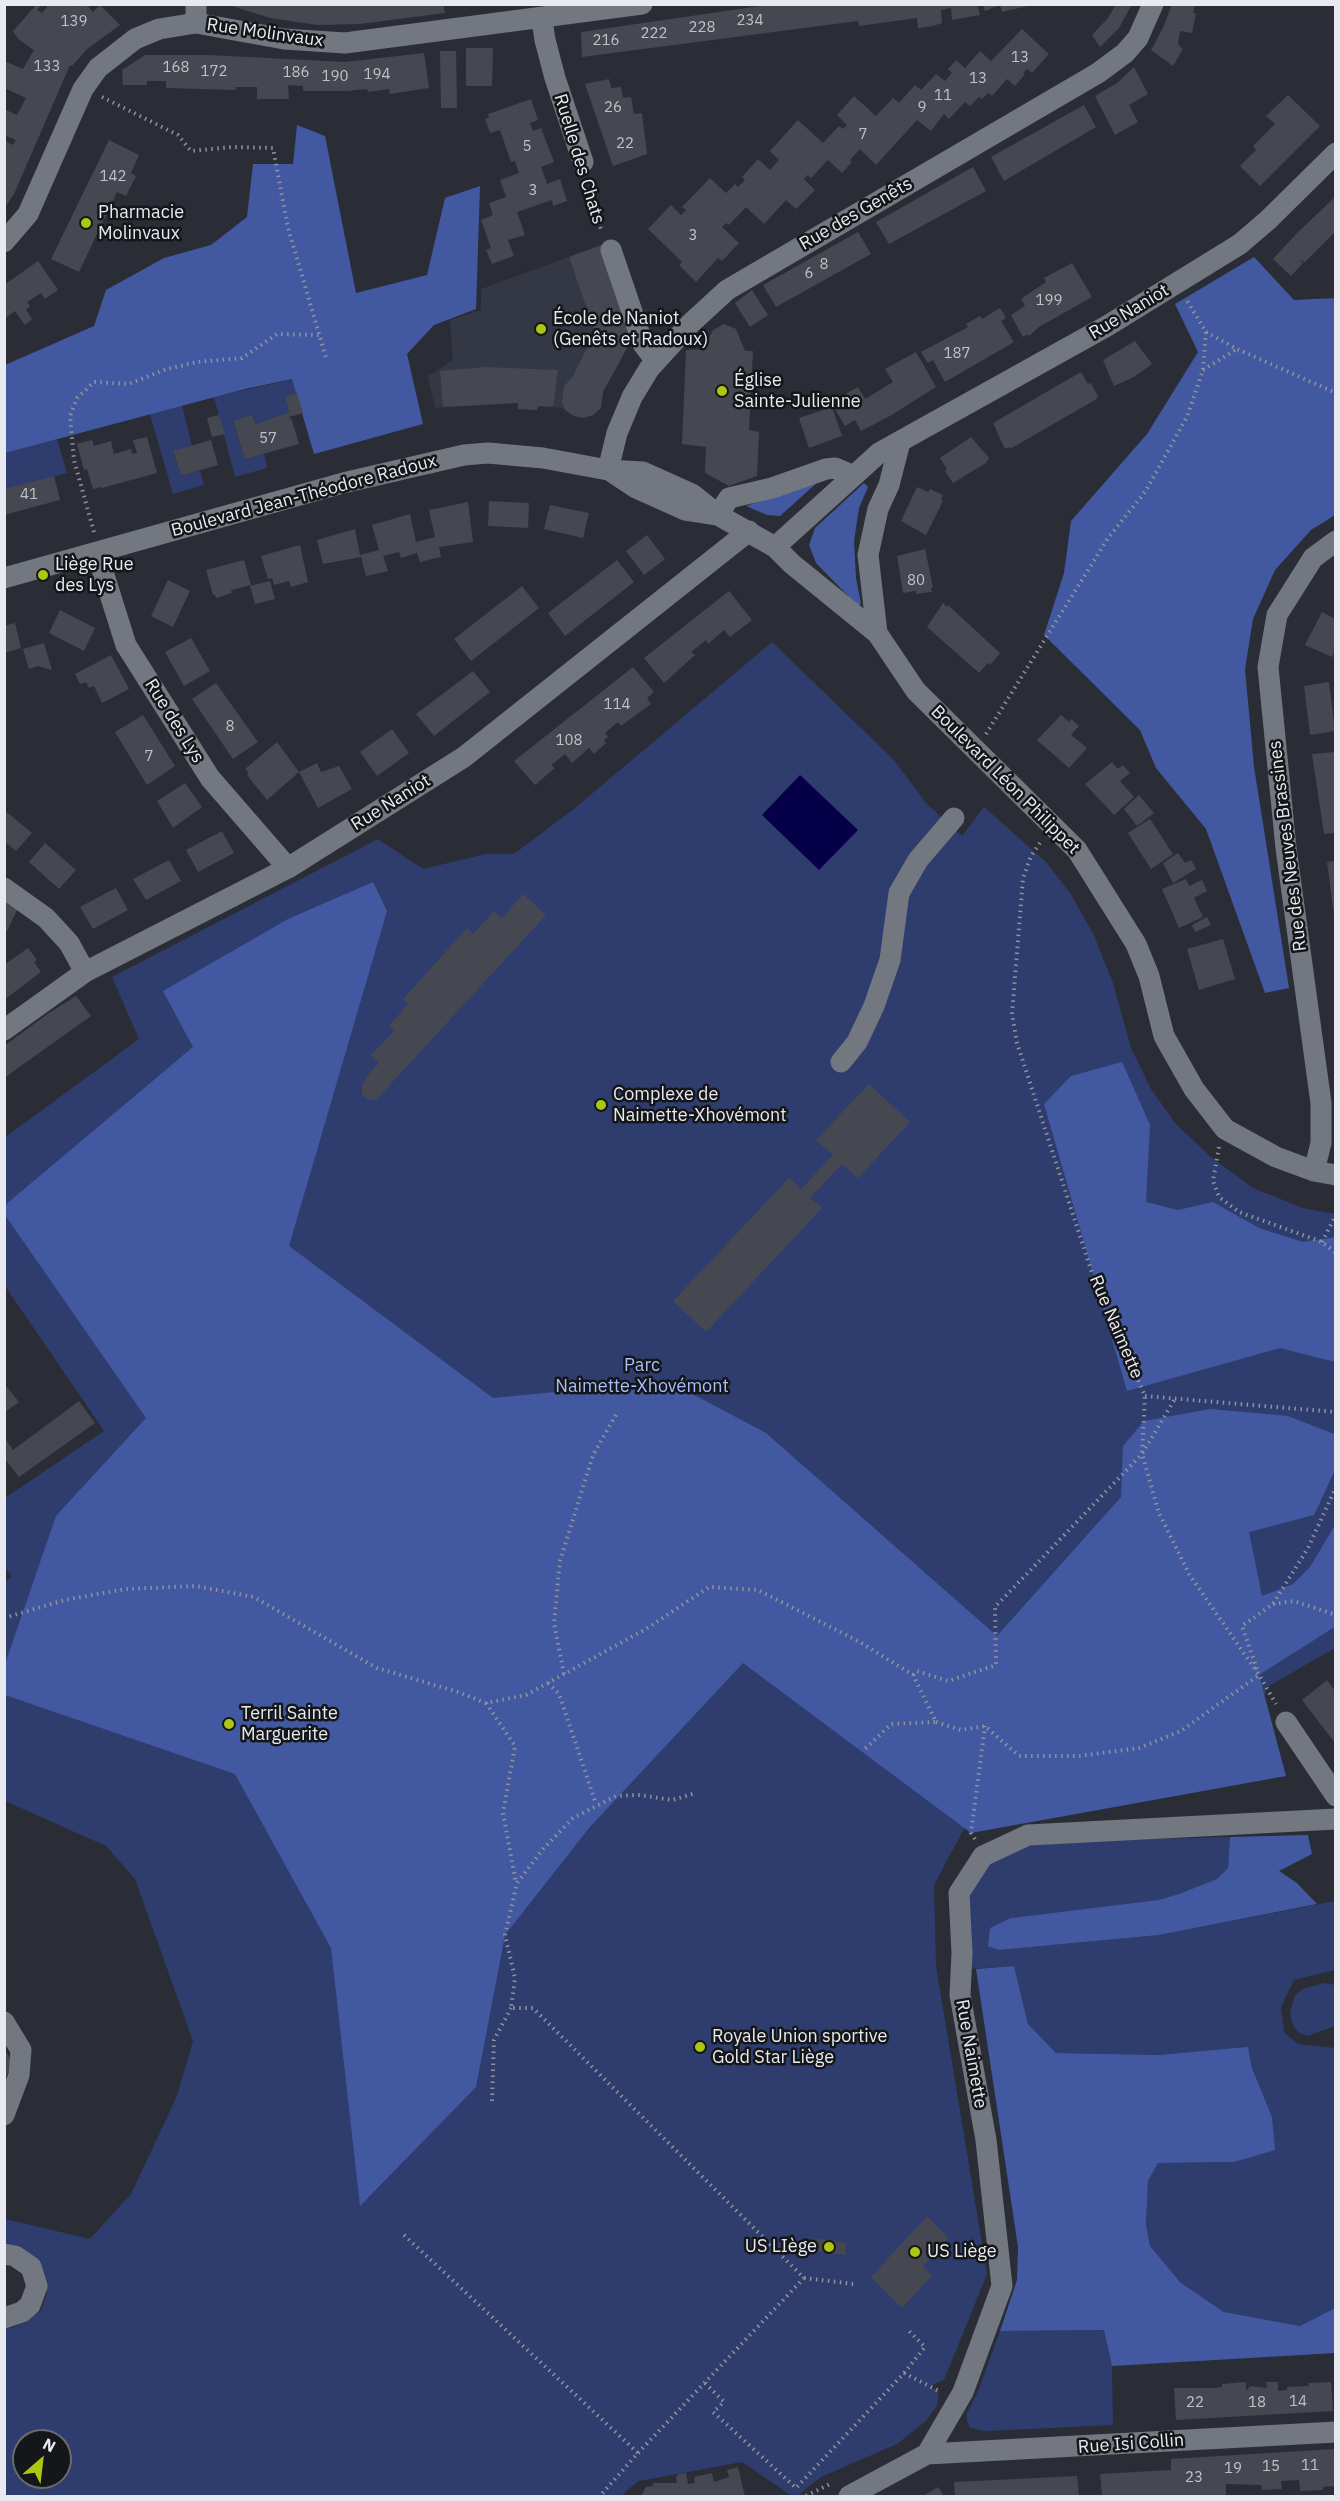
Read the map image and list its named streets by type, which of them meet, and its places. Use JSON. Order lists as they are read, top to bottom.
{
  "streets": {
    "street": [
      "Rue Molinvaux",
      "Ruelle des Chats",
      "Rue des Genêts",
      "Rue Naniot",
      "Boulevard Jean-Théodore Radoux",
      "Rue des Lys",
      "Boulevard Léon Philippet",
      "Rue des Neuves Brassines",
      "Rue Naimette",
      "Rue Isi Collin"
    ]
  },
  "crossings": [
    ["Rue Molinvaux", "Ruelle des Chats"],
    ["Rue des Genêts", "Boulevard Jean-Théodore Radoux"],
    ["Rue Naniot", "Boulevard Jean-Théodore Radoux"],
    ["Rue Naniot", "Rue des Lys"],
    ["Rue Naniot", "Boulevard Léon Philippet"],
    ["Boulevard Jean-Théodore Radoux", "Rue des Lys"],
    ["Boulevard Jean-Théodore Radoux", "Boulevard Léon Philippet"],
    ["Boulevard Léon Philippet", "Rue des Neuves Brassines"],
    ["Boulevard Léon Philippet", "Rue Naimette"],
    ["Rue Naimette", "Rue Isi Collin"]
  ],
  "parks": ["Parc Naimette-Xhovémont"],
  "places": [
    "Pharmacie Molinvaux",
    "École de Naniot (Genêts et Radoux)",
    "Église Sainte-Julienne",
    "Liège Rue des Lys",
    "Complexe de Naimette-Xhovémont",
    "Terril Sainte Marguerite",
    "Royale Union sportive Gold Star Liège",
    "US LIège",
    "US Liège"
  ],
  "house_numbers": [
    "234",
    "139",
    "228",
    "222",
    "216",
    "13",
    "133",
    "168",
    "172",
    "186",
    "194",
    "190",
    "13",
    "11",
    "26",
    "9",
    "7",
    "22",
    "5",
    "142",
    "3",
    "3",
    "8",
    "6",
    "199",
    "187",
    "57",
    "41",
    "80",
    "114",
    "8",
    "108",
    "7",
    "14",
    "22",
    "18",
    "11",
    "15",
    "19",
    "23"
  ],
  "north": "top right"
}
